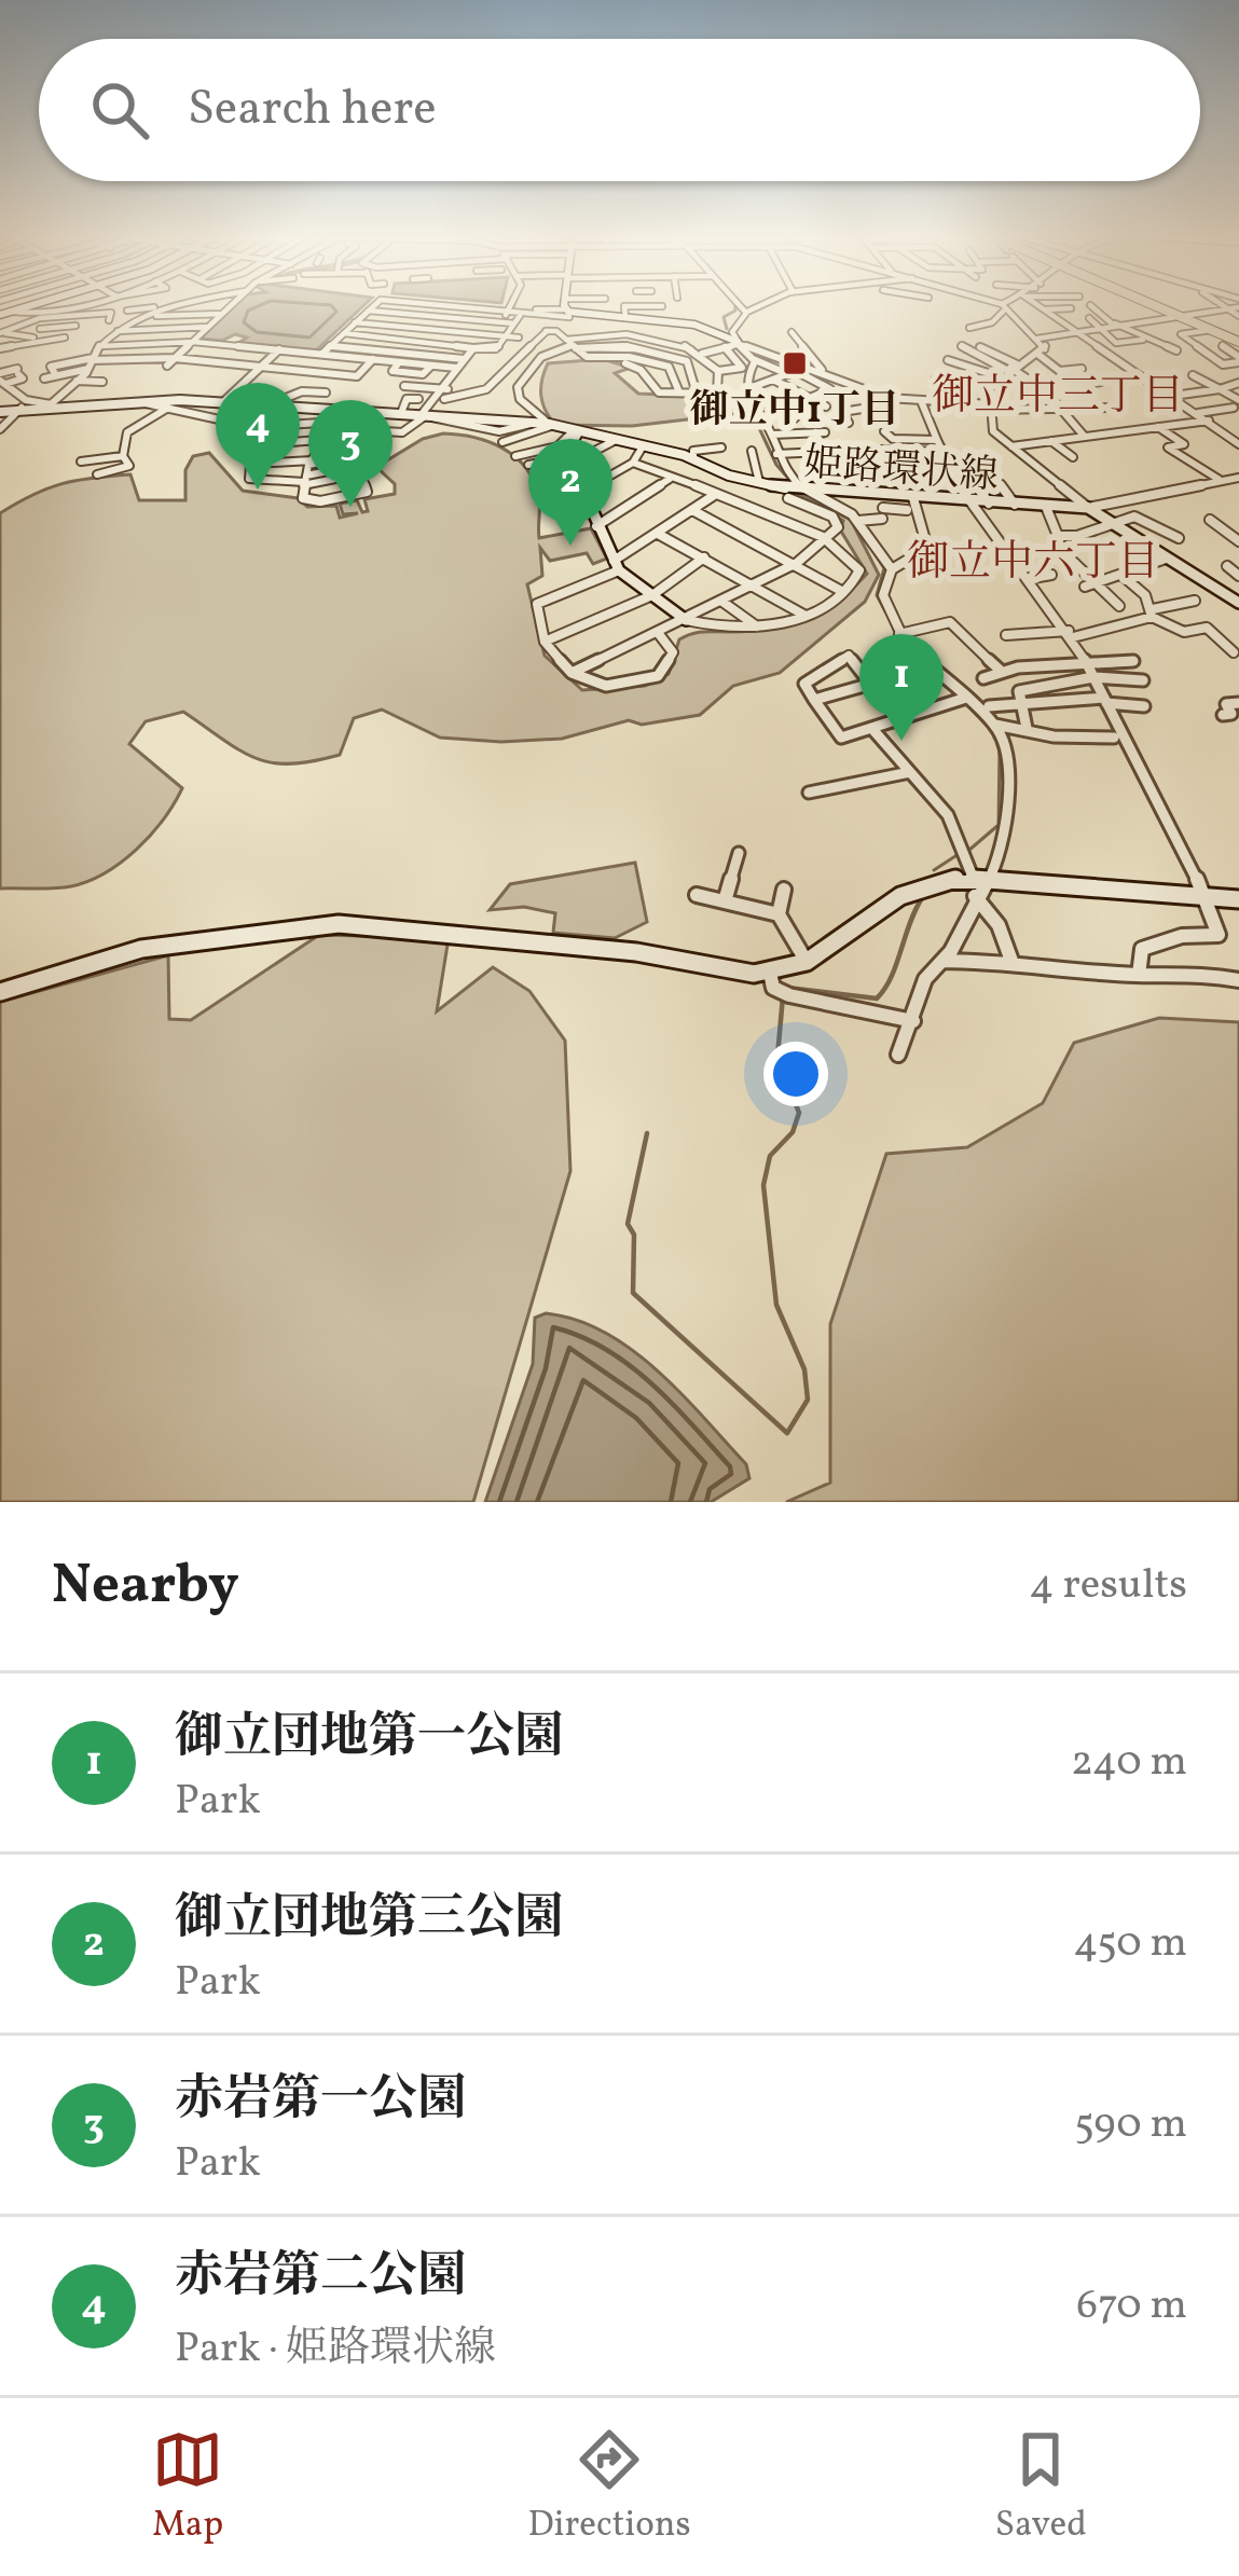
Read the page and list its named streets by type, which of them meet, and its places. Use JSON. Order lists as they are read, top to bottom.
{
  "streets": {
    "street": ["姫路環状線"]
  },
  "districts": ["御立中三丁目", "御立中六丁目"],
  "places": {
    "transit": ["御立中1丁目"]
  },
  "page": {
    "search": "Search here",
    "pins": [
      "4",
      "3",
      "2",
      "1"
    ],
    "heading": ["Nearby", "4 results"],
    "list": [
      {
        "mark": "1",
        "name": "御立団地第一公園",
        "note": "Park",
        "value": "240 m"
      },
      {
        "mark": "2",
        "name": "御立団地第三公園",
        "note": "Park",
        "value": "450 m"
      },
      {
        "mark": "3",
        "name": "赤岩第一公園",
        "note": "Park",
        "value": "590 m"
      },
      {
        "mark": "4",
        "name": "赤岩第二公園",
        "note": "Park · 姫路環状線",
        "value": "670 m"
      }
    ],
    "nav": ["Map", "Directions", "Saved"]
  }
}
